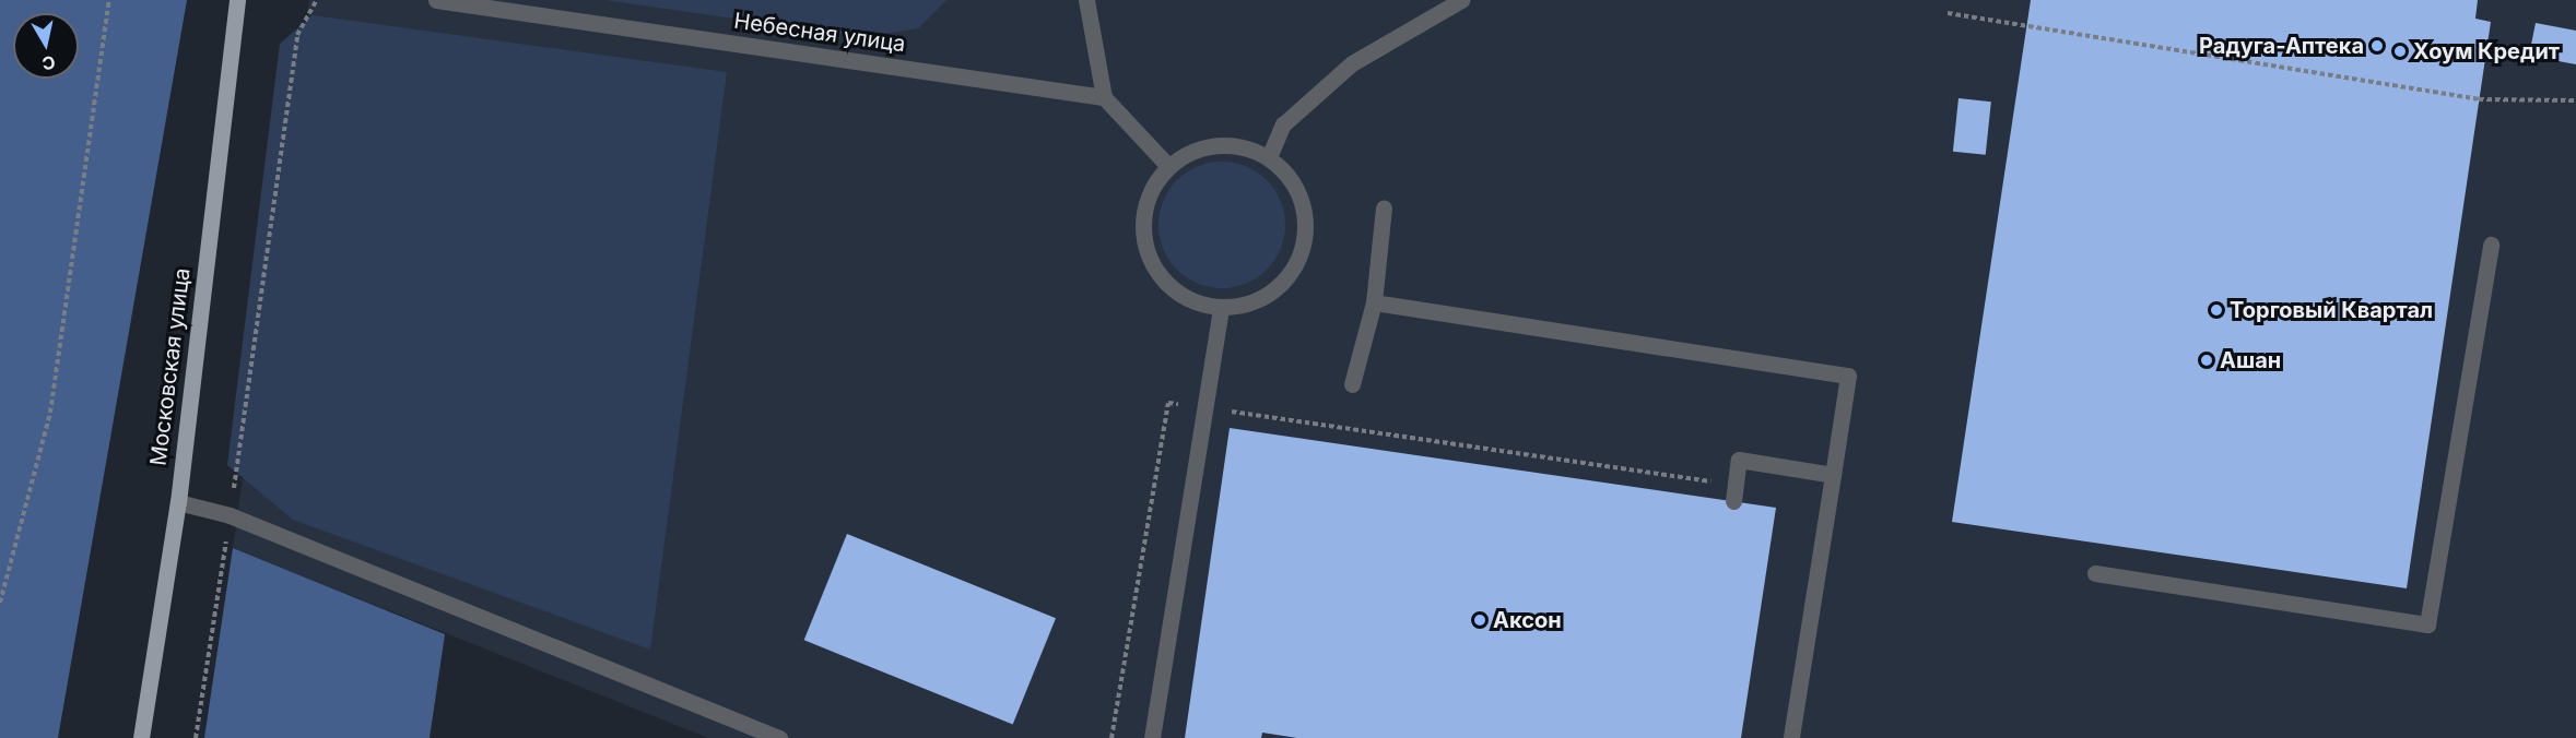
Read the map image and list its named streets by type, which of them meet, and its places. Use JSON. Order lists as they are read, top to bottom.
{
  "streets": {
    "main road": ["Московская улица"],
    "street": ["Небесная улица"]
  },
  "places": [
    "Радуга-Аптека",
    "Хоум Кредит",
    "Торговый Квартал",
    "Ашан",
    "Аксон"
  ],
  "north": "bottom"
}
